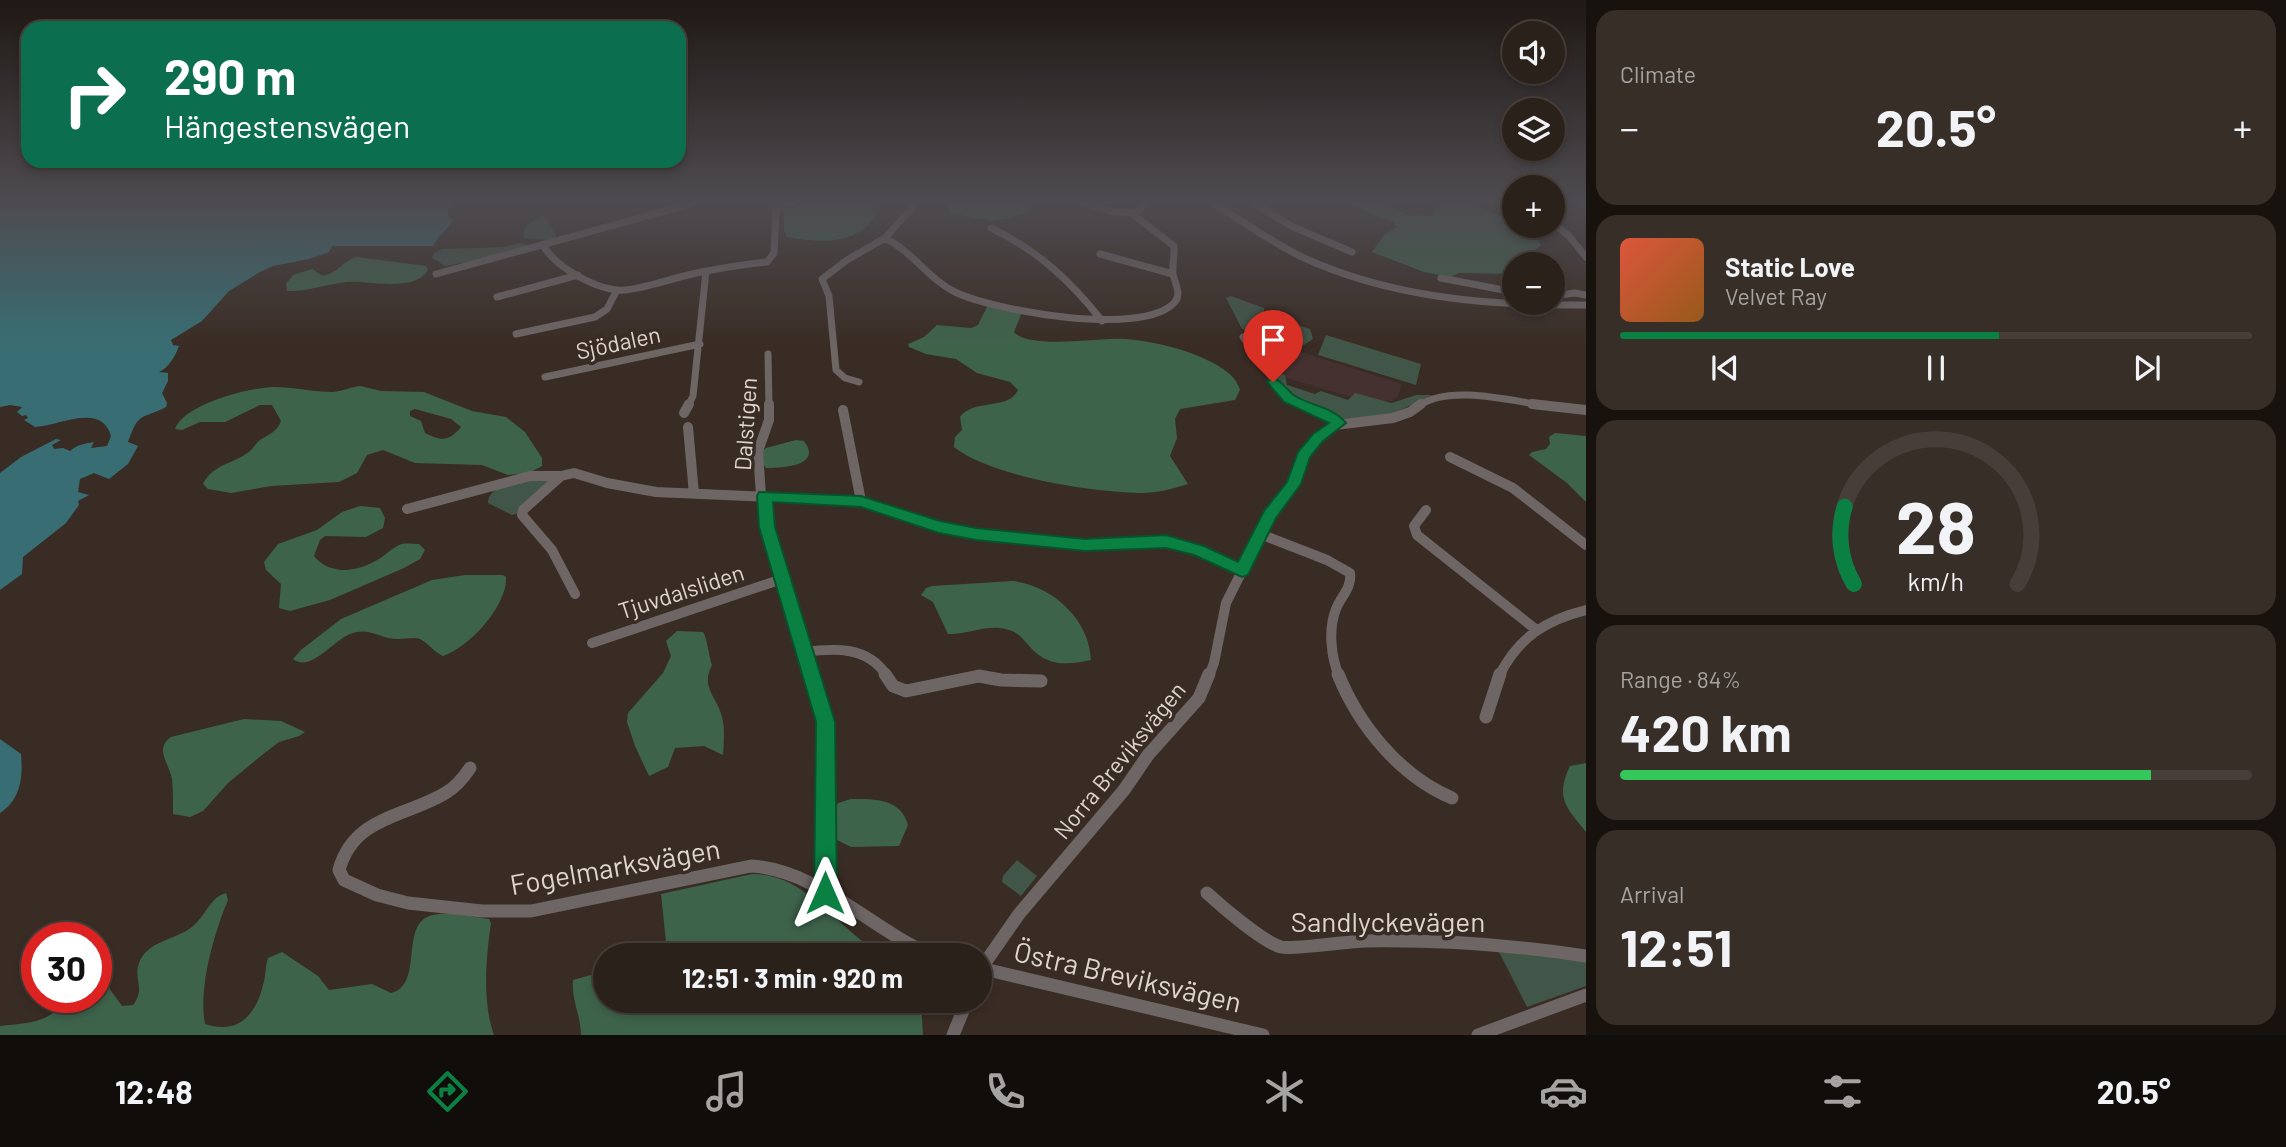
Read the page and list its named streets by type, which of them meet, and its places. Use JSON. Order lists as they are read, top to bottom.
{
  "streets": {
    "street": [
      "Sjödalen",
      "Dalstigen",
      "Tjuvdalsliden",
      "Norra Breviksvägen",
      "Fogelmarksvägen",
      "Sandlyckevägen",
      "Östra Breviksvägen"
    ]
  },
  "crossings": [
    ["Dalstigen", "Tjuvdalsliden"],
    ["Dalstigen", "Fogelmarksvägen"]
  ],
  "page": {
    "tile": [
      "Climate",
      ["Range · 84%", "420 km"],
      ["Arrival", "12:51"]
    ],
    "map_buttons": ["+", "−"],
    "turn": ["290 m", "Hängestensvägen"],
    "heat": ["−", "20.5°", "+"],
    "song": ["Static Love", "Velvet Ray"],
    "limit": "30",
    "trip": "12:51 · 3 min · 920 m",
    "tabs": ["12:48", "20.5°"],
    "gauge": ["28", "km/h"]
  }
}
